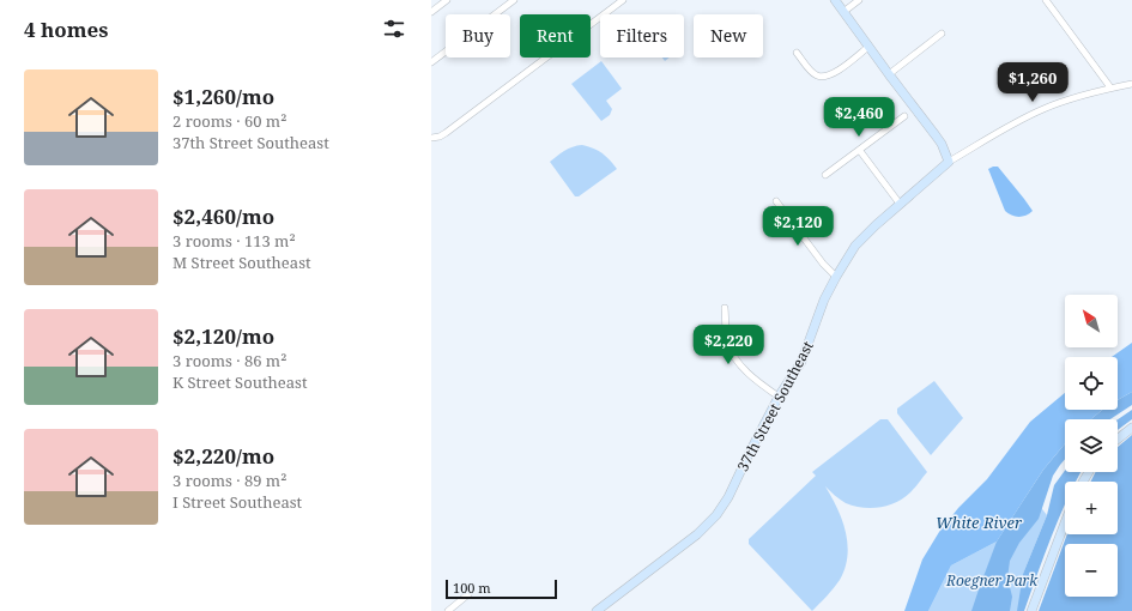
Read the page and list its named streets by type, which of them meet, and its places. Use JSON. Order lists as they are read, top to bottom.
{
  "streets": {
    "street": ["37th Street Southeast"]
  },
  "water": ["White River"],
  "parks": ["Roegner Park"],
  "scale_bar": "100 m",
  "north": "top left",
  "page": {
    "heading": "4 homes",
    "chip": [
      "Buy",
      "Rent",
      "Filters",
      "New"
    ],
    "list": [
      {
        "name": "$1,260/mo",
        "note": "2 rooms · 60 m² · 37th Street Southeast"
      },
      {
        "name": "$2,460/mo",
        "note": "3 rooms · 113 m² · M Street Southeast"
      },
      {
        "name": "$2,120/mo",
        "note": "3 rooms · 86 m² · K Street Southeast"
      },
      {
        "name": "$2,220/mo",
        "note": "3 rooms · 89 m² · I Street Southeast"
      }
    ],
    "price": [
      "$1,260",
      "$2,460",
      "$2,120",
      "$2,220"
    ],
    "map_buttons": ["+", "−"],
    "scale": "100 m"
  }
}
